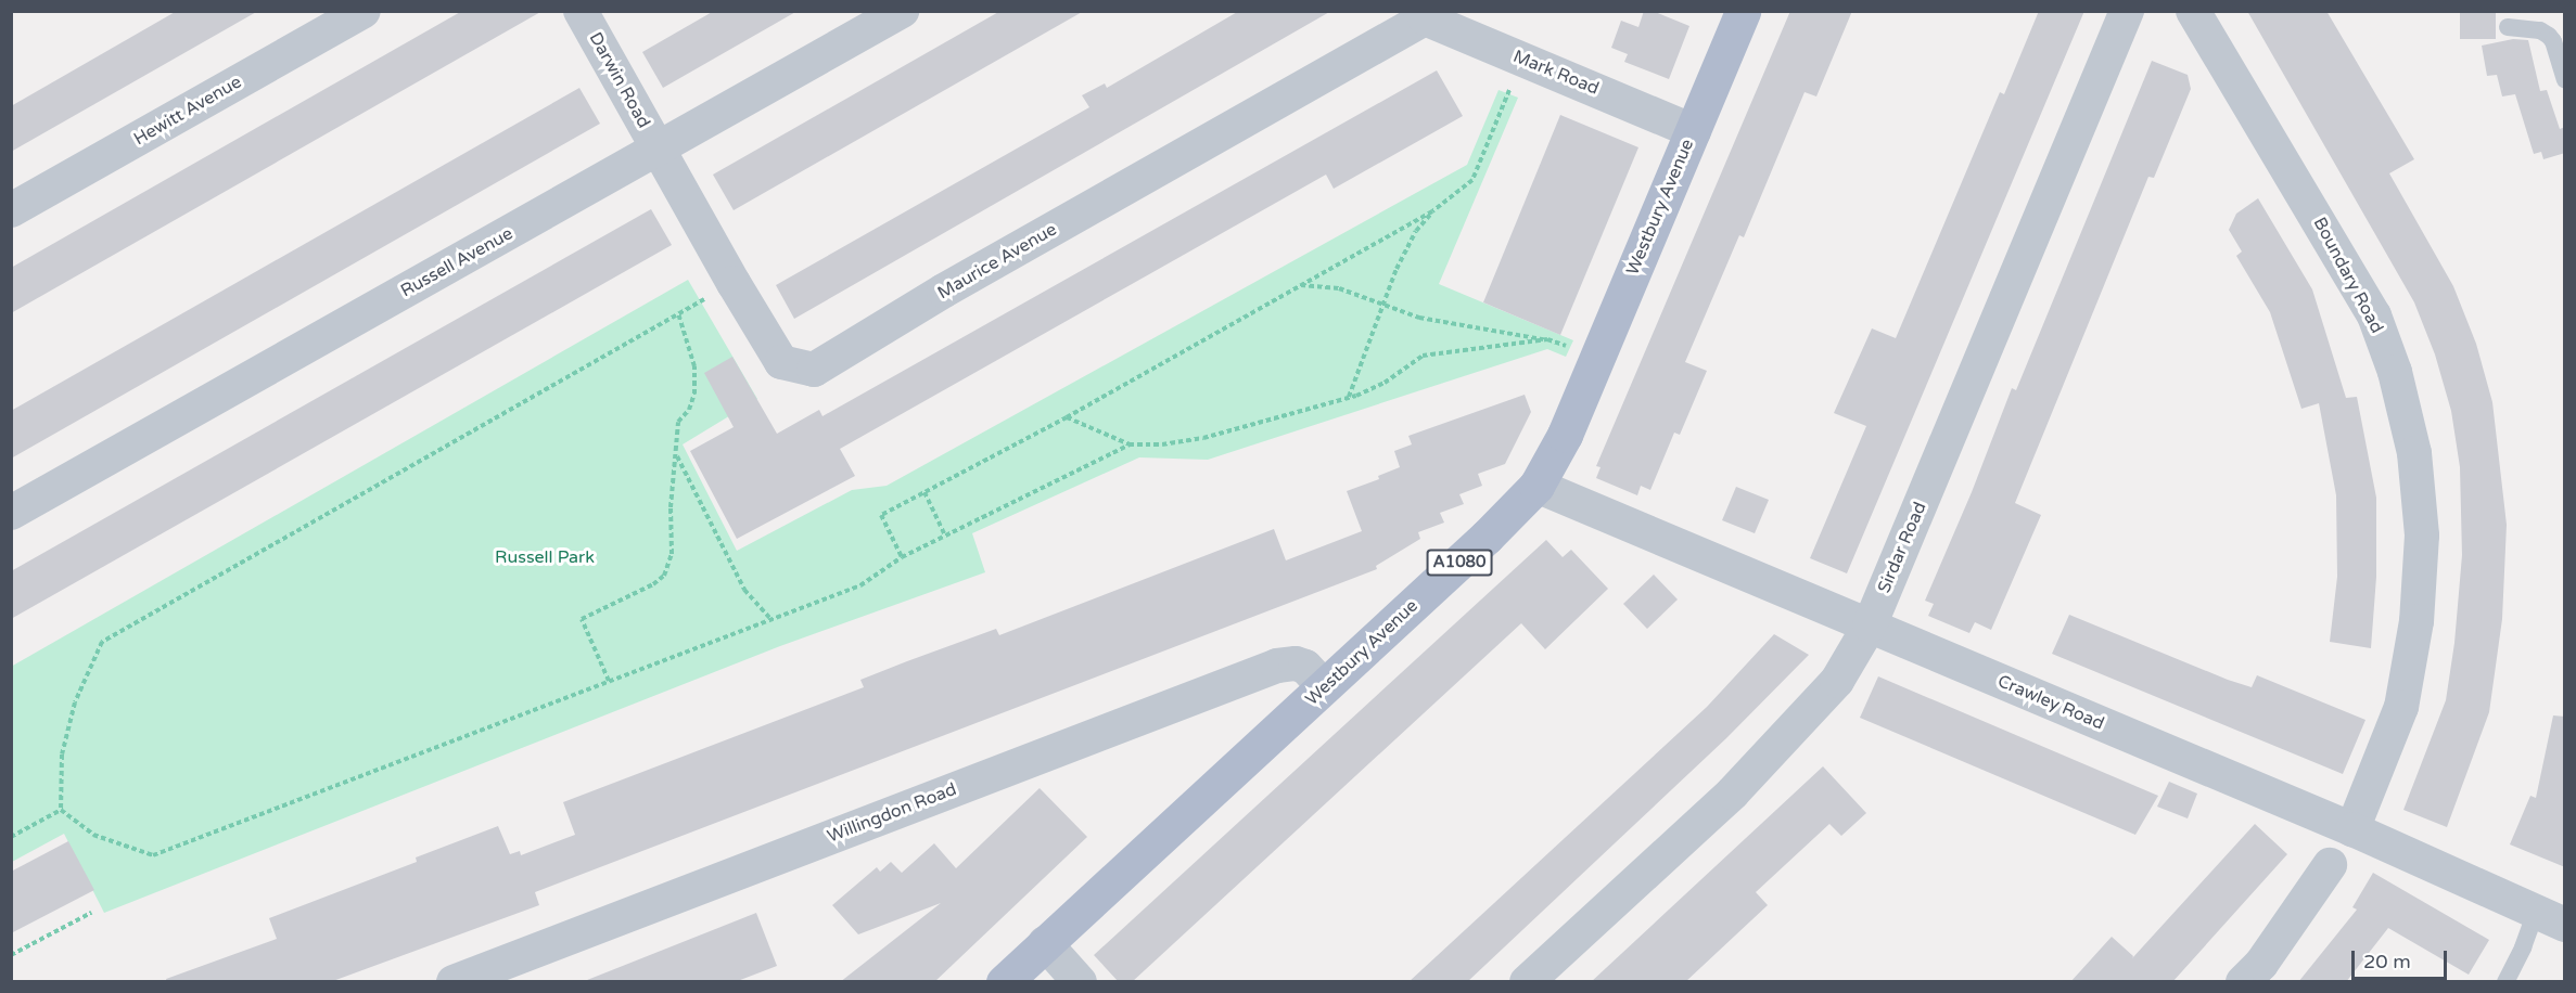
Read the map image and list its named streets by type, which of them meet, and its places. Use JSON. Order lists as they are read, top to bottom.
{
  "streets": {
    "main road": ["Westbury Avenue", "A1080"],
    "street": [
      "Mark Road",
      "Darwin Road",
      "Hewitt Avenue",
      "Maurice Avenue",
      "Russell Avenue",
      "Boundary Road",
      "Sirdar Road",
      "Crawley Road",
      "Willingdon Road"
    ]
  },
  "crossings": [
    ["Mark Road", "Westbury Avenue"],
    ["Mark Road", "Maurice Avenue"],
    ["Darwin Road", "Maurice Avenue"],
    ["Darwin Road", "Russell Avenue"],
    ["Westbury Avenue", "Crawley Road"],
    ["Westbury Avenue", "Willingdon Road"],
    ["Maurice Avenue", "Russell Avenue"],
    ["Boundary Road", "Crawley Road"],
    ["Sirdar Road", "Crawley Road"]
  ],
  "parks": ["Russell Park"],
  "scale_bar": "20 m"
}
